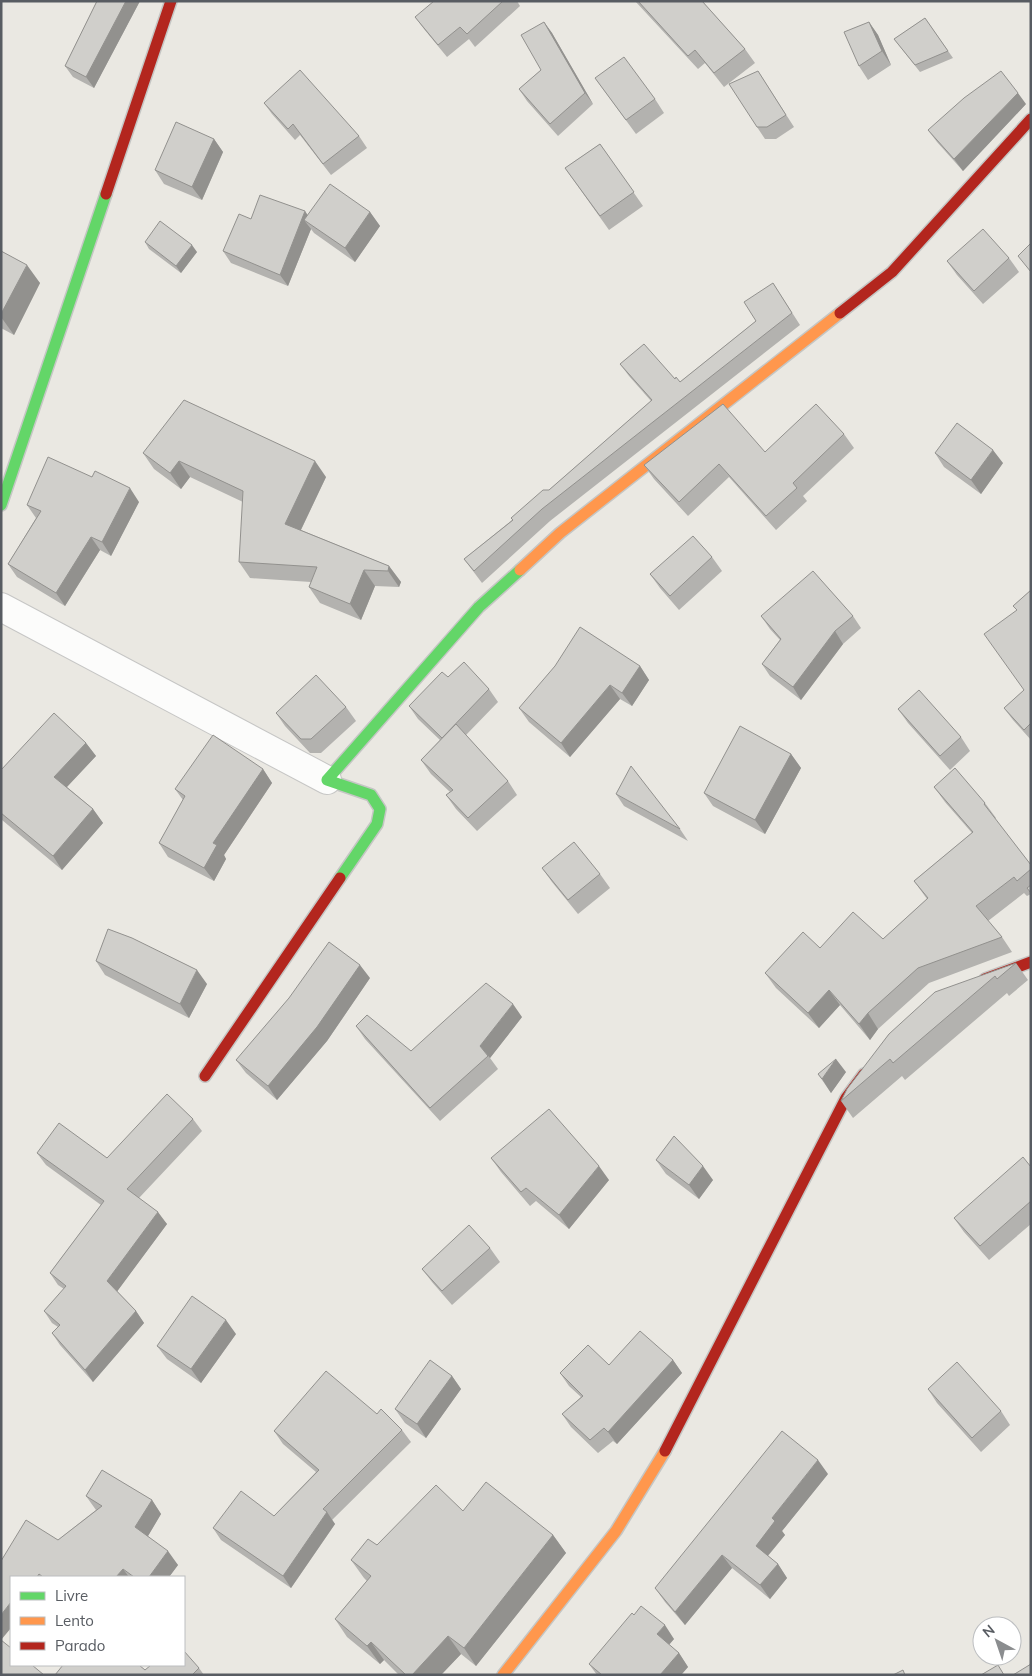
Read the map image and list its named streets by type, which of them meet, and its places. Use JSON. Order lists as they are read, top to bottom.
{
  "legend": ["Livre", "Lento", "Parado"],
  "north": "top left"
}
